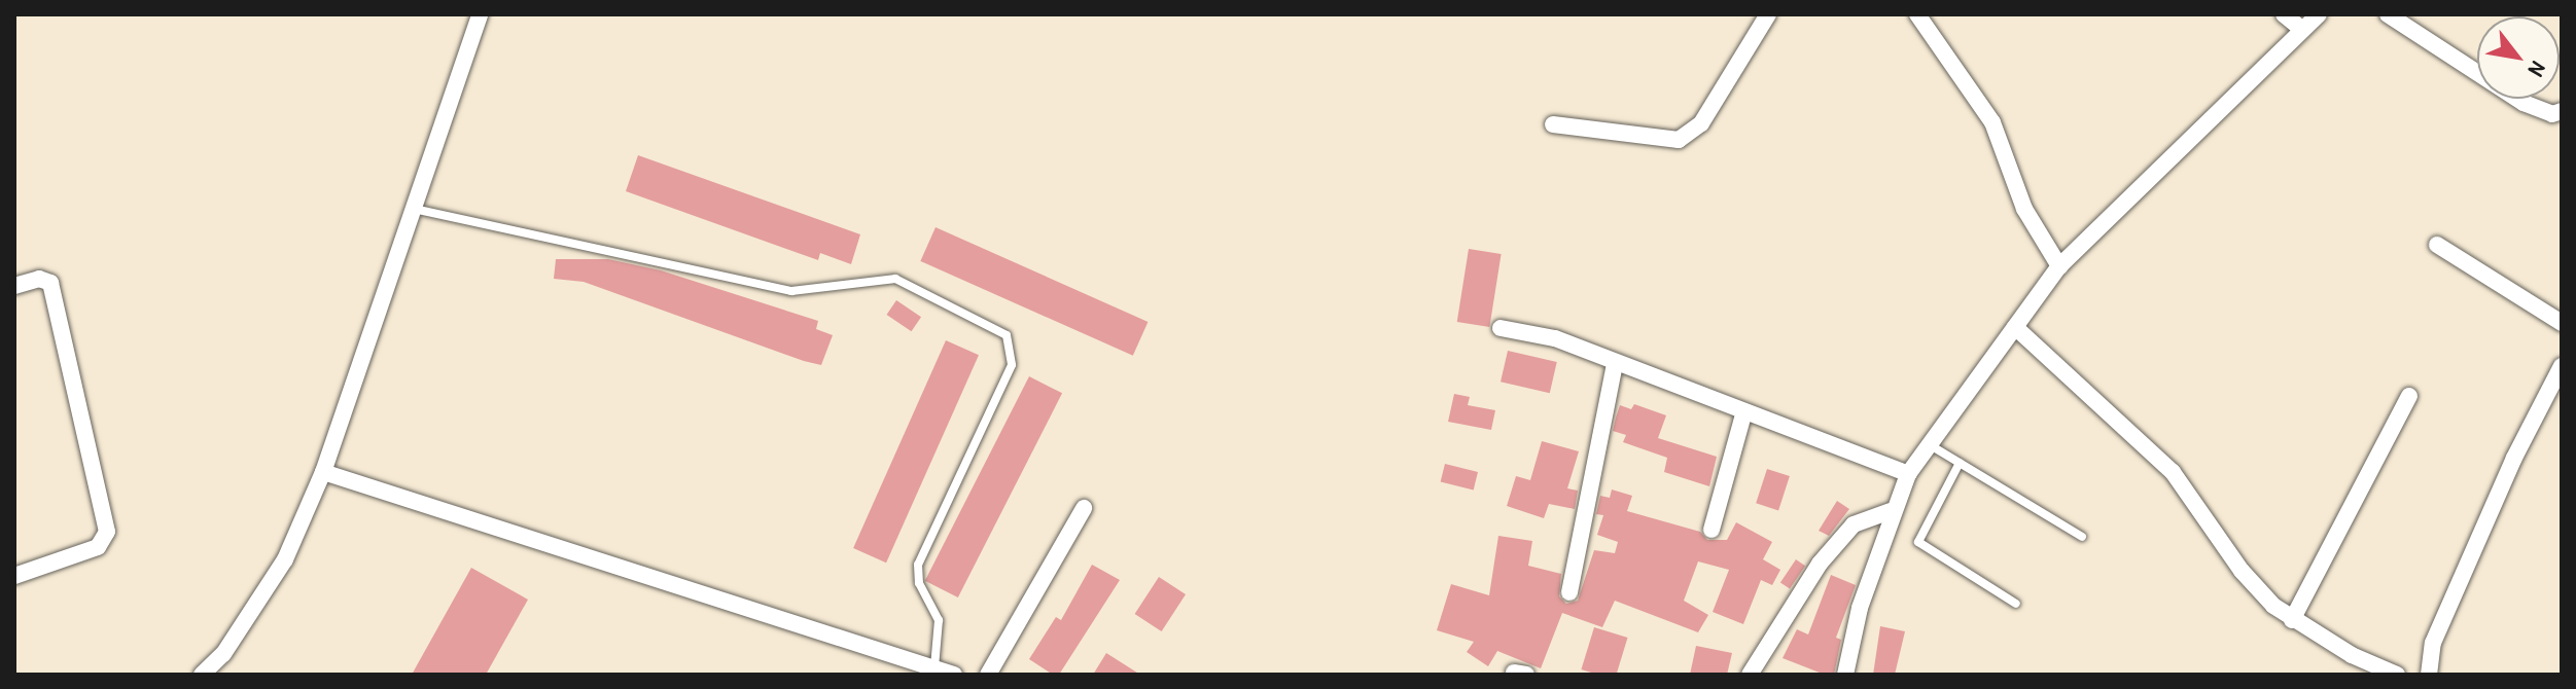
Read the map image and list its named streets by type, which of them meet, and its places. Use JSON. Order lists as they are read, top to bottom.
{
  "north": "bottom right"
}
